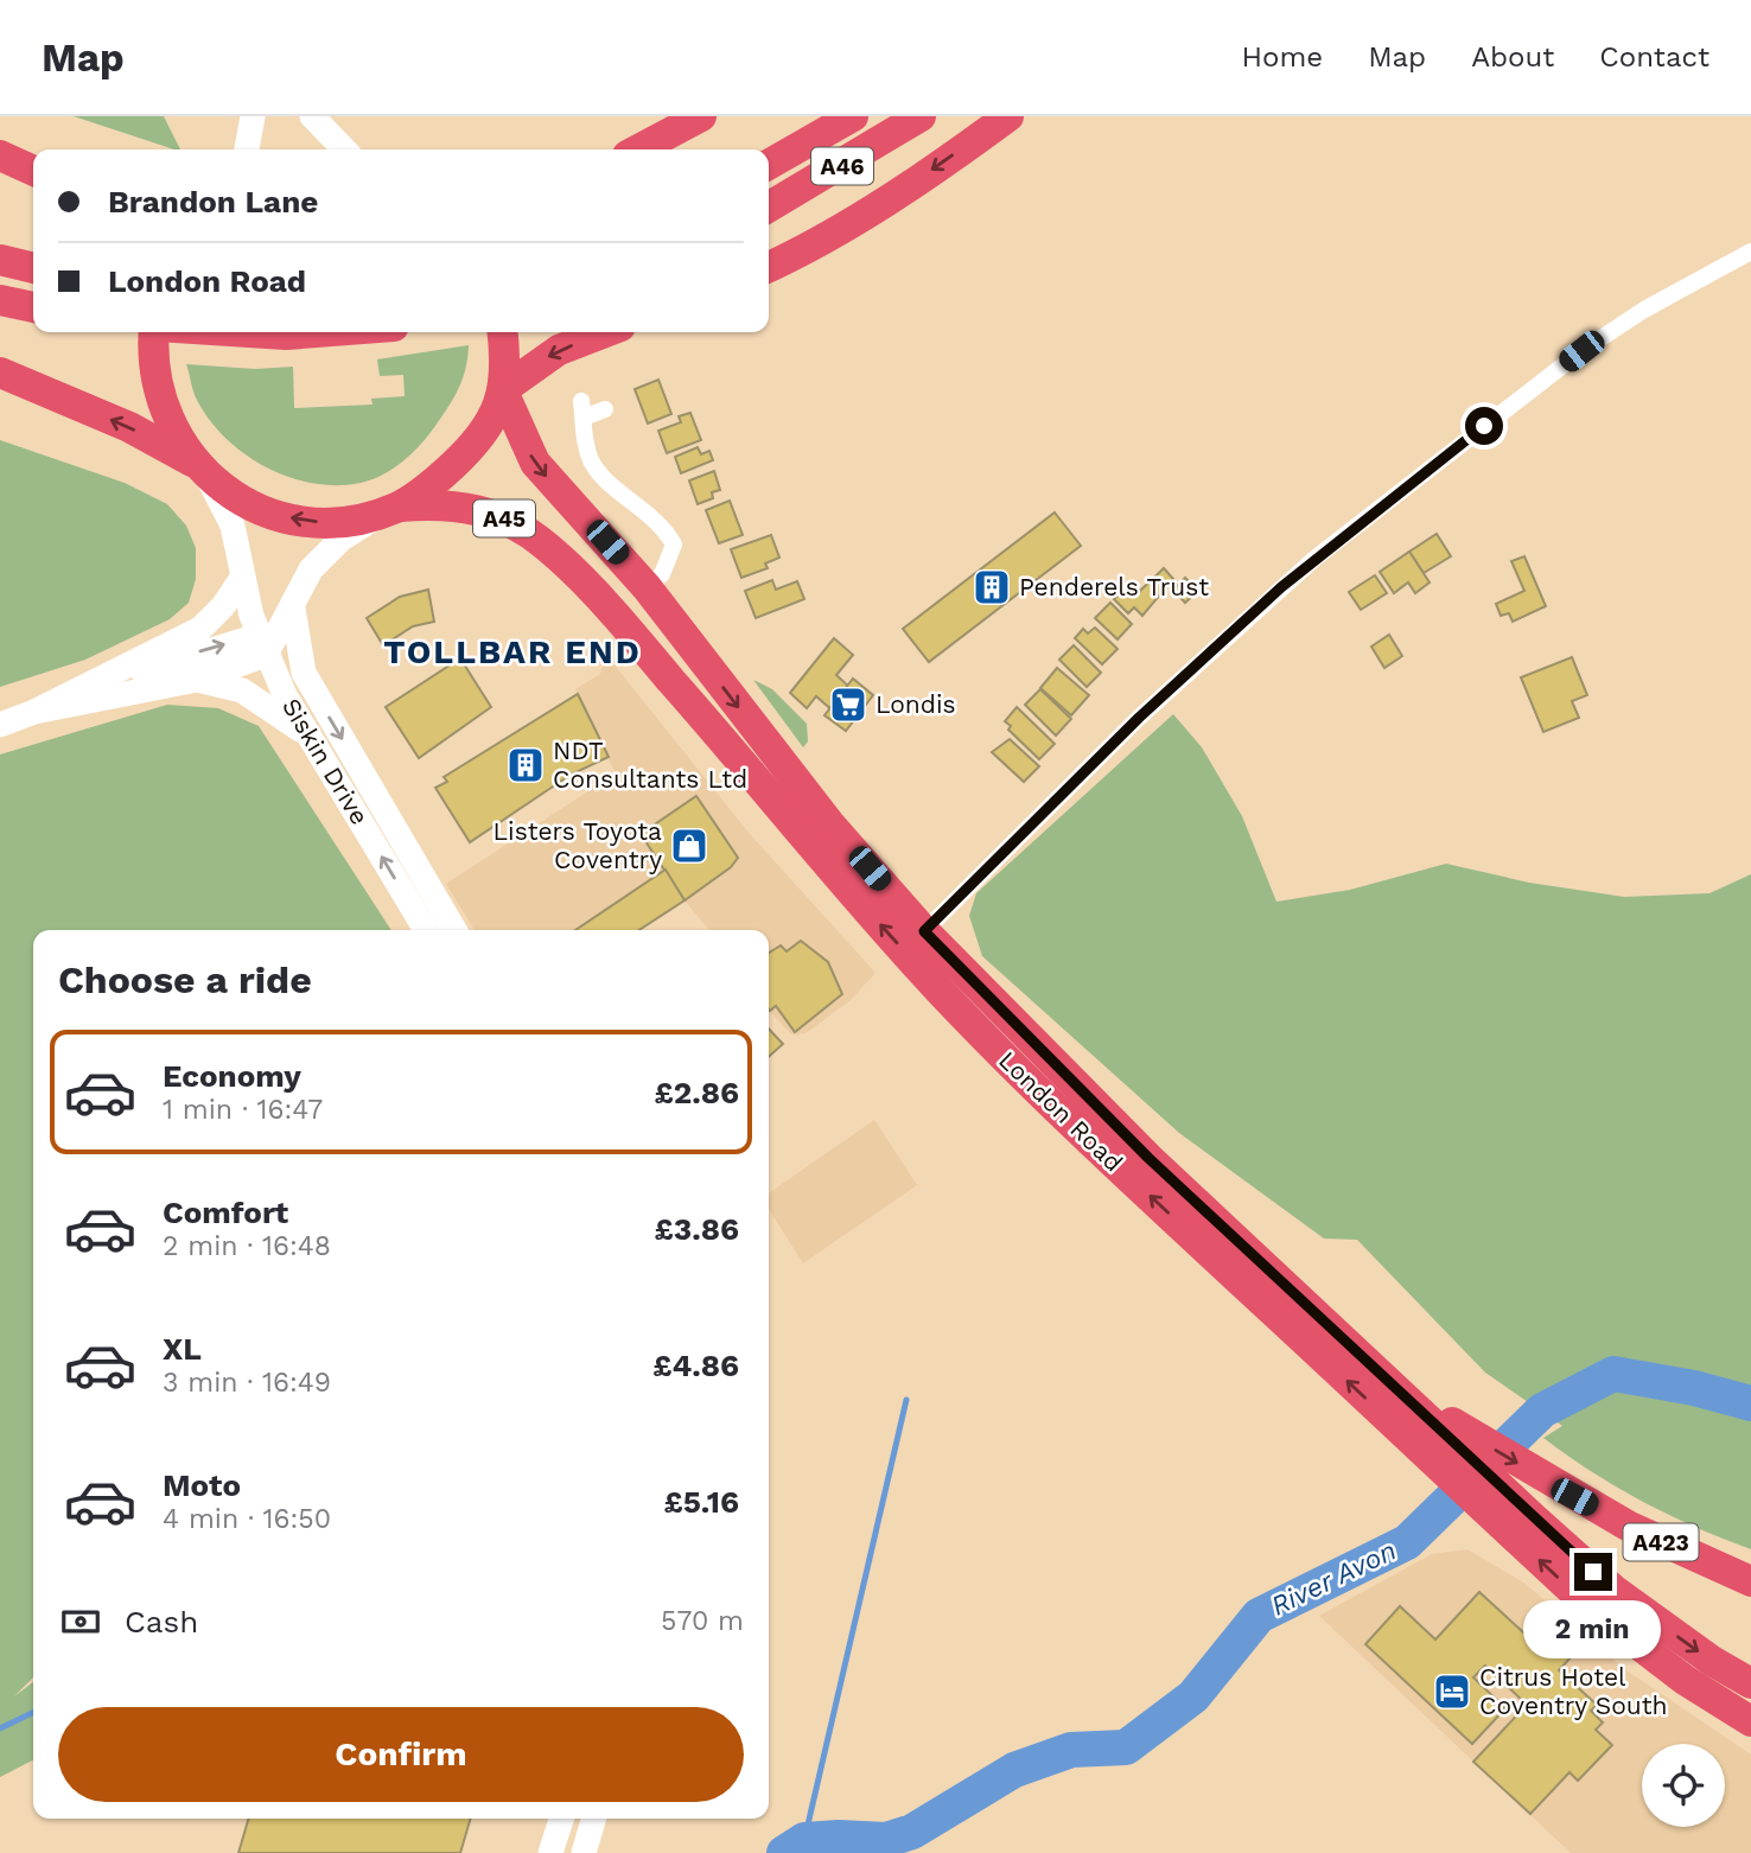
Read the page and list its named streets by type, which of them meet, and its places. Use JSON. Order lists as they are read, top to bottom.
{
  "streets": {
    "highway": [
      "A46",
      "A45",
      "London Road",
      "A423"
    ],
    "street": ["Siskin Drive"]
  },
  "crossings": [
    ["London Road", "A423"]
  ],
  "districts": ["TOLLBAR END"],
  "water": ["River Avon"],
  "places": {
    "building": ["Penderels Trust", "NDT Consultants Ltd"],
    "supermarket": ["Londis"],
    "shop": ["Listers Toyota Coventry"],
    "hotel": ["Citrus Hotel Coventry South"]
  },
  "page": {
    "header": "Map",
    "nav": [
      "Home",
      "Map",
      "About",
      "Contact"
    ],
    "banner": ["Brandon Lane", "London Road"],
    "heading": "Choose a ride",
    "list": [
      {
        "name": "Economy",
        "note": "1 min · 16:47",
        "value": "£2.86"
      },
      {
        "name": "Comfort",
        "note": "2 min · 16:48",
        "value": "£3.86"
      },
      {
        "name": "XL",
        "note": "3 min · 16:49",
        "value": "£4.86"
      },
      {
        "name": "Moto",
        "note": "4 min · 16:50",
        "value": "£5.16"
      }
    ],
    "pay": ["Cash", "570 m"],
    "bubble": "2 min",
    "buttons": "Confirm"
  }
}
